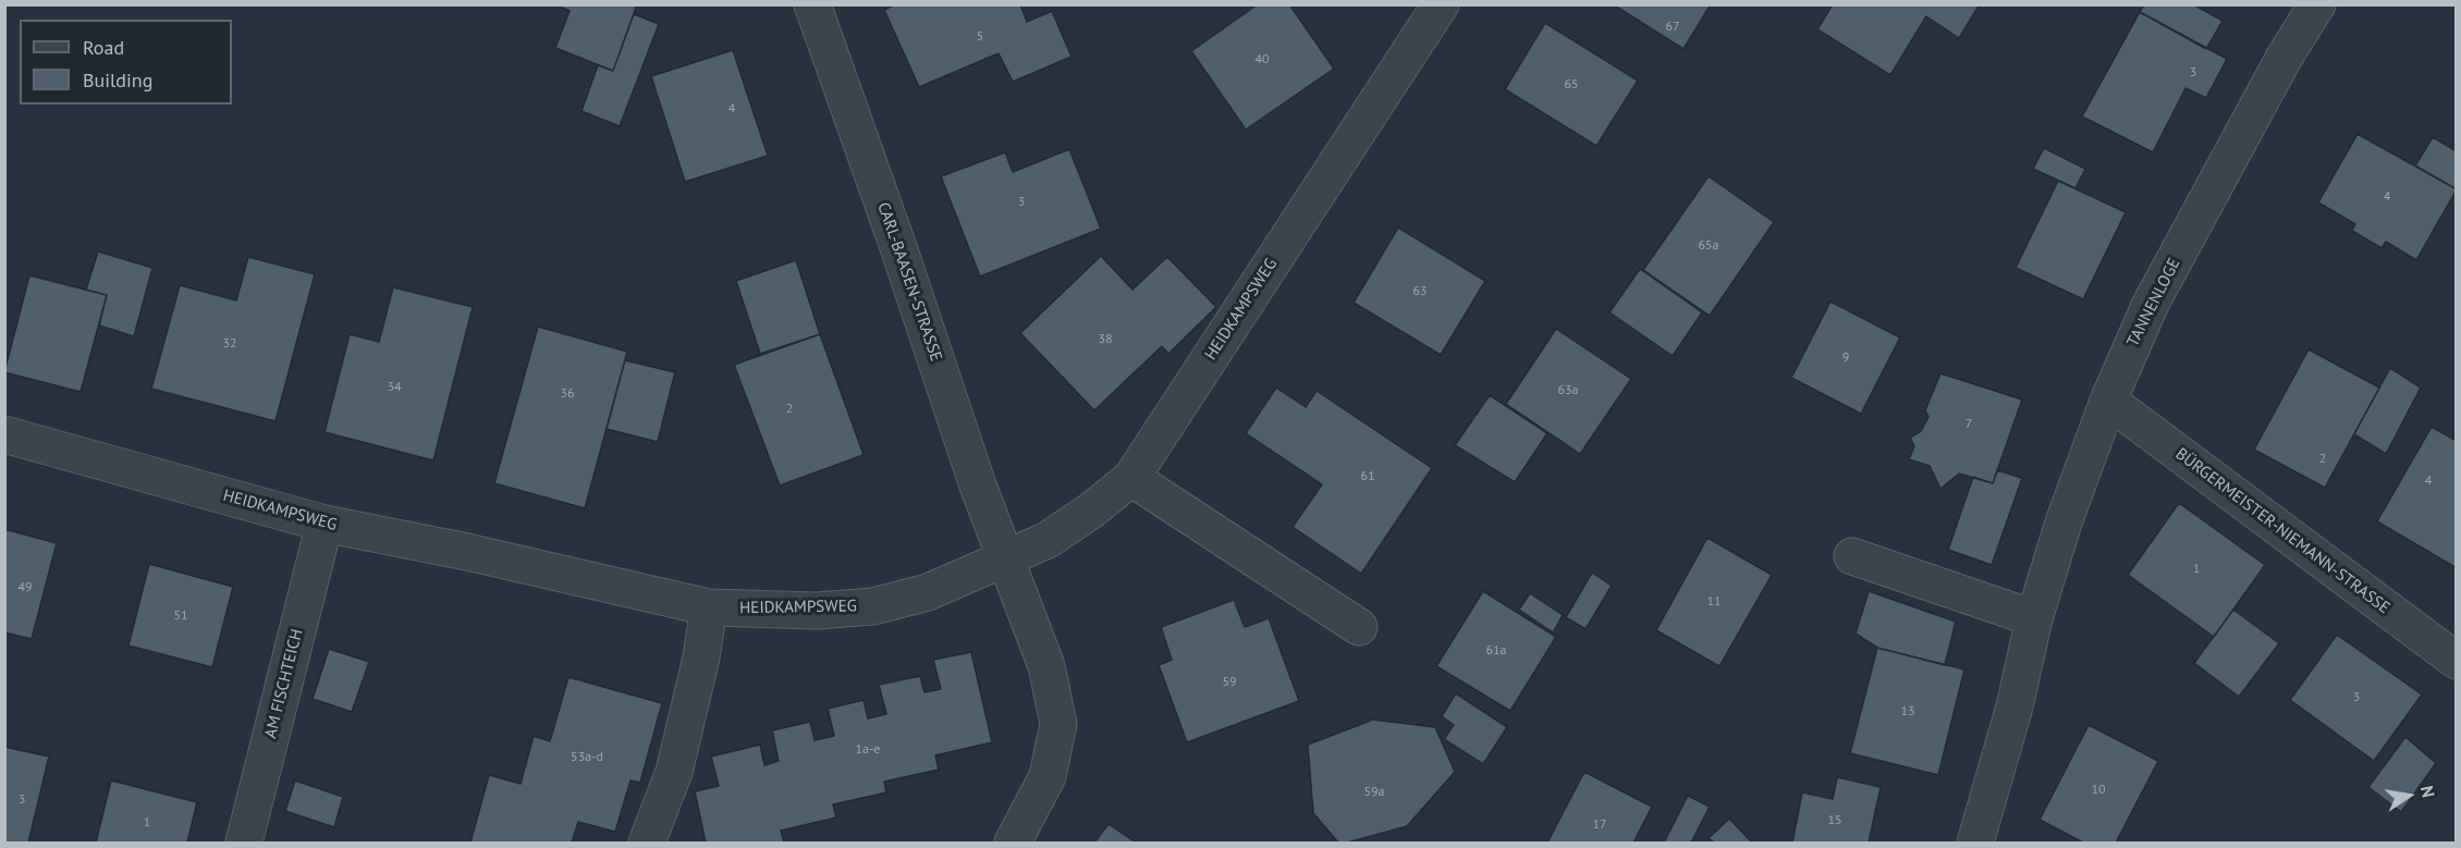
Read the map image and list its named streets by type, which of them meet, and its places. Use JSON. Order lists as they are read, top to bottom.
{
  "streets": {
    "street": [
      "CARL-BAASEN-STRASSE",
      "TANNENLOGE",
      "HEIDKAMPSWEG",
      "BÜRGERMEISTER-NIEMANN-STRASSE",
      "AM FISCHTEICH"
    ]
  },
  "crossings": [
    ["CARL-BAASEN-STRASSE", "HEIDKAMPSWEG"],
    ["TANNENLOGE", "BÜRGERMEISTER-NIEMANN-STRASSE"],
    ["HEIDKAMPSWEG", "AM FISCHTEICH"]
  ],
  "house_numbers": [
    "67",
    "5",
    "40",
    "3",
    "65",
    "4",
    "4",
    "3",
    "65a",
    "63",
    "38",
    "32",
    "9",
    "34",
    "63a",
    "36",
    "2",
    "7",
    "2",
    "61",
    "4",
    "1",
    "49",
    "11",
    "51",
    "61a",
    "59",
    "3",
    "13",
    "1a-e",
    "53a-d",
    "10",
    "59a",
    "3",
    "15",
    "1",
    "17"
  ],
  "legend": ["Road", "Building"],
  "north": "right"
}
